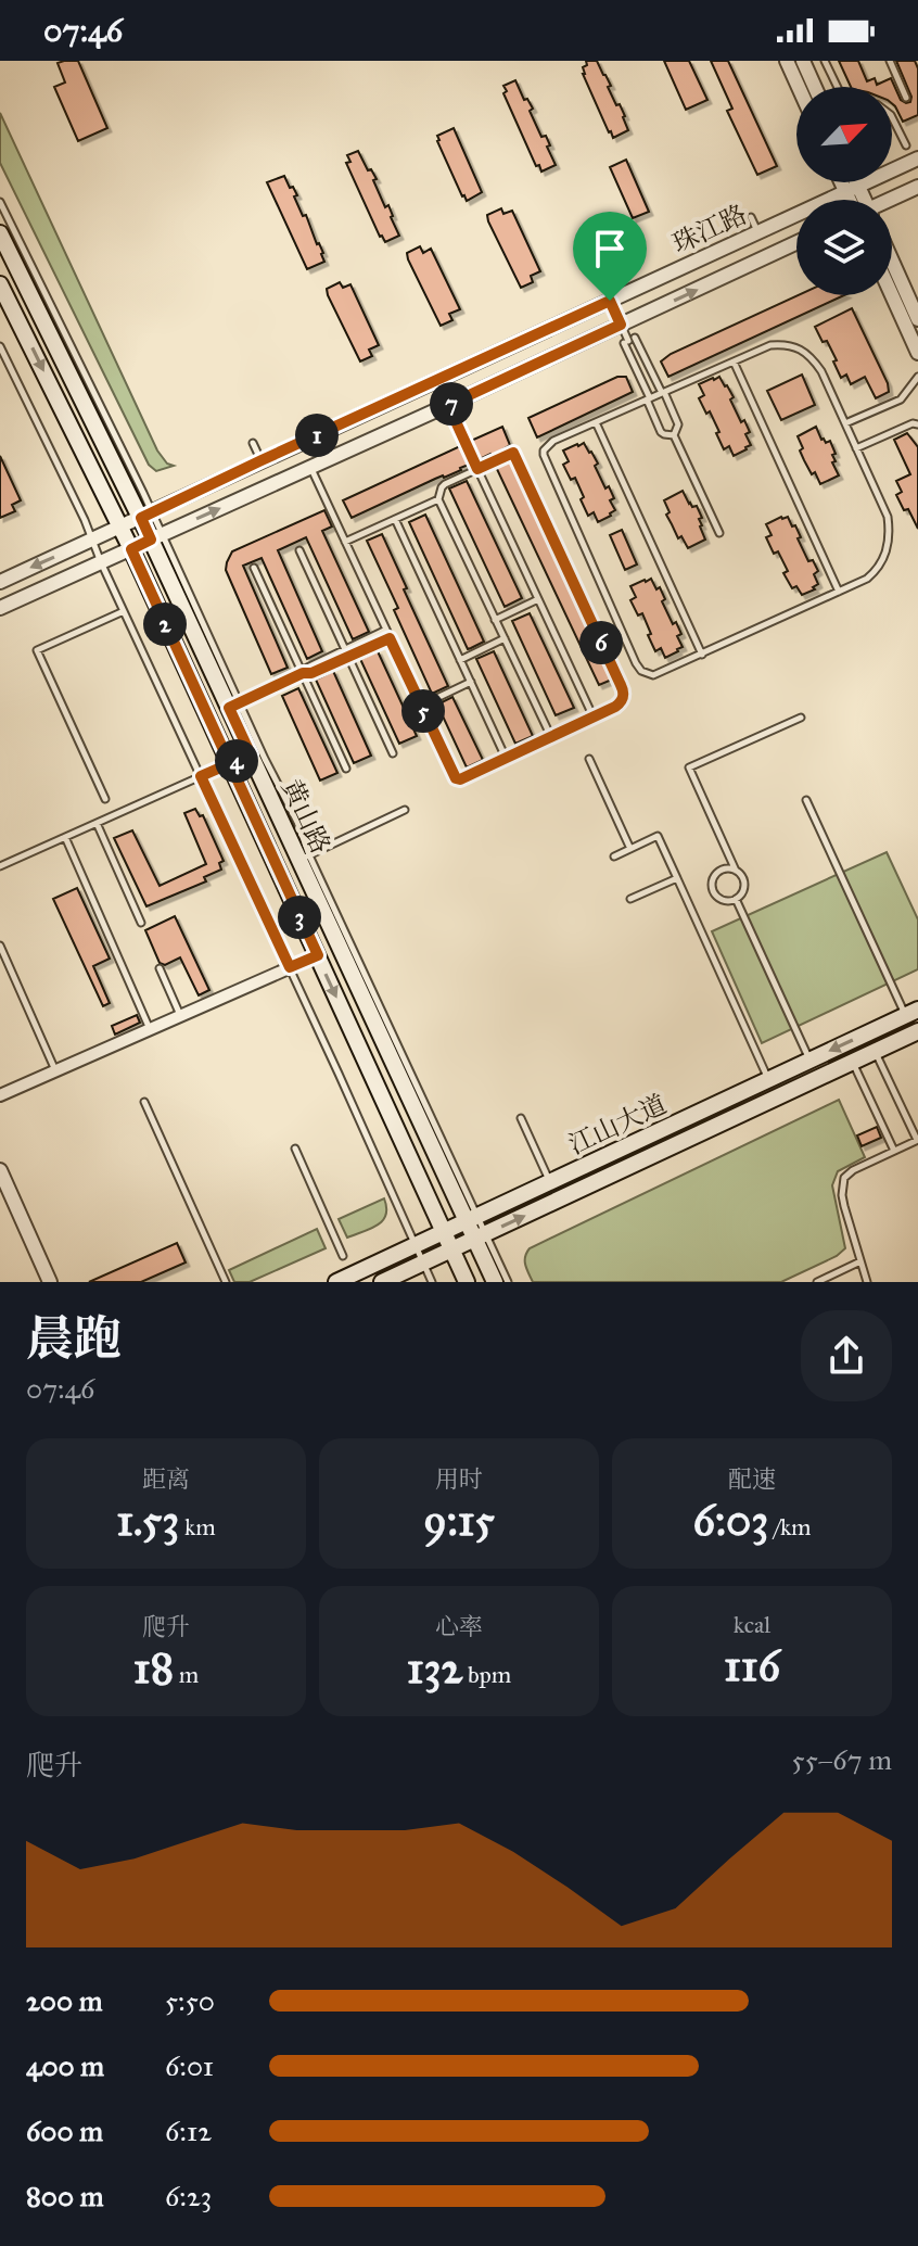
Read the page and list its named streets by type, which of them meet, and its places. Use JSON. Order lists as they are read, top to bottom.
{
  "streets": {
    "main road": ["黄山路", "江山大道"],
    "street": ["珠江路"]
  },
  "crossings": [
    ["珠江路", "黄山路"],
    ["黄山路", "江山大道"]
  ],
  "north": "top right",
  "page": {
    "status": "07:46",
    "pins": [
      "7",
      "1",
      "2",
      "6",
      "5",
      "4",
      "3"
    ],
    "heading": ["晨跑", "07:46"],
    "stats": [
      ["距离", "1.53 km"],
      ["用时", "9:15"],
      ["配速", "6:03 /km"],
      ["爬升", "18 m"],
      ["心率", "132 bpm"],
      ["kcal", "116"]
    ],
    "chart": ["爬升", "55–67 m"],
    "list": [
      {
        "name": "200 m",
        "note": "5:50"
      },
      {
        "name": "400 m",
        "note": "6:01"
      },
      {
        "name": "600 m",
        "note": "6:12"
      },
      {
        "name": "800 m",
        "note": "6:23"
      }
    ]
  }
}
